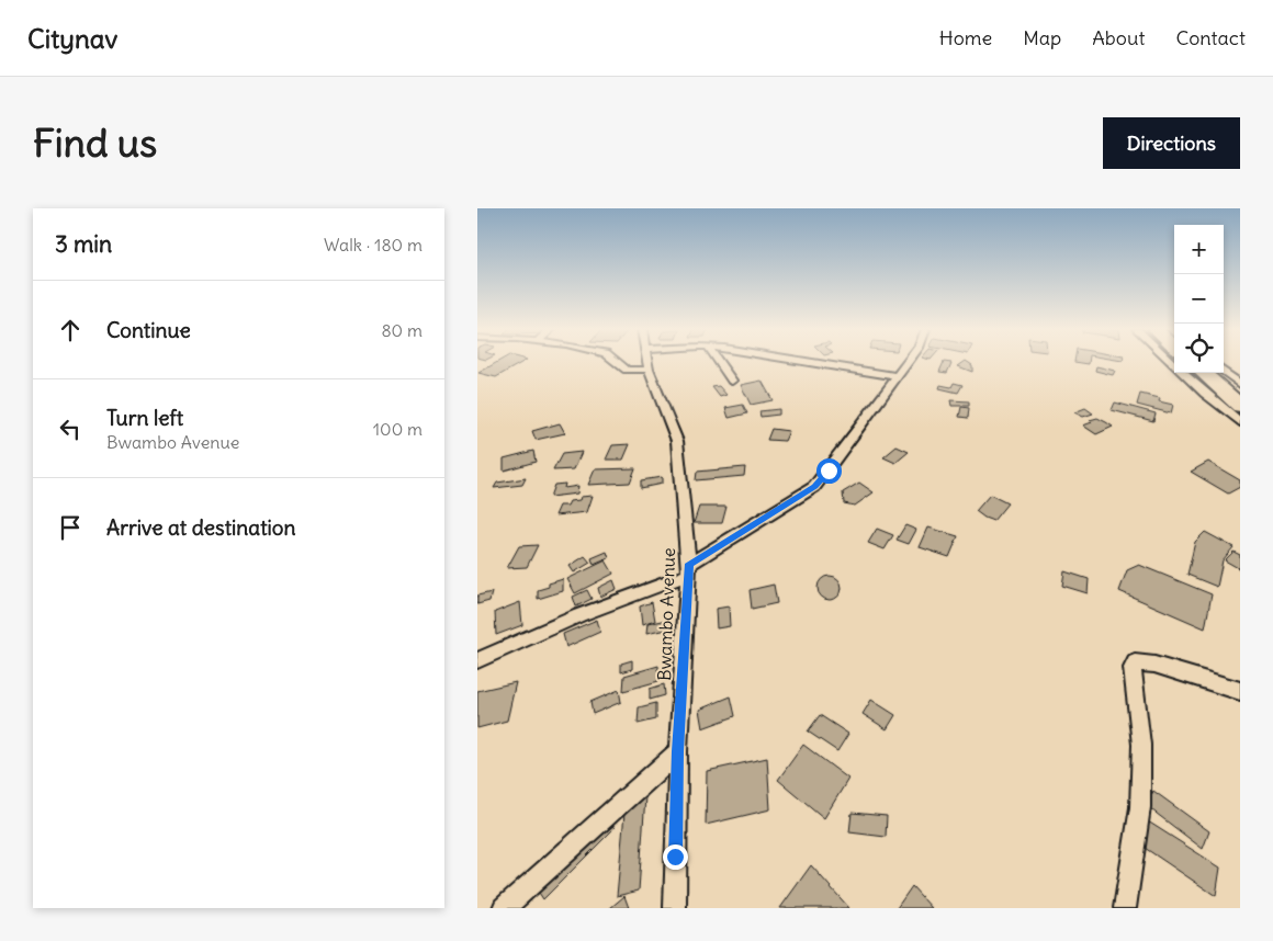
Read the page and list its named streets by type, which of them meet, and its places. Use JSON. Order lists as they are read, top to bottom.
{
  "streets": {
    "street": ["Bwambo Avenue"]
  },
  "page": {
    "header": "Citynav",
    "nav": [
      "Home",
      "Map",
      "About",
      "Contact"
    ],
    "buttons": "Directions",
    "title": "Find us",
    "heading": ["3 min", "Walk · 180 m"],
    "map_buttons": ["+", "−"],
    "list": [
      ["Continue", "80 m"],
      ["Turn left", "Bwambo Avenue", "100 m"],
      "Arrive at destination"
    ]
  }
}
